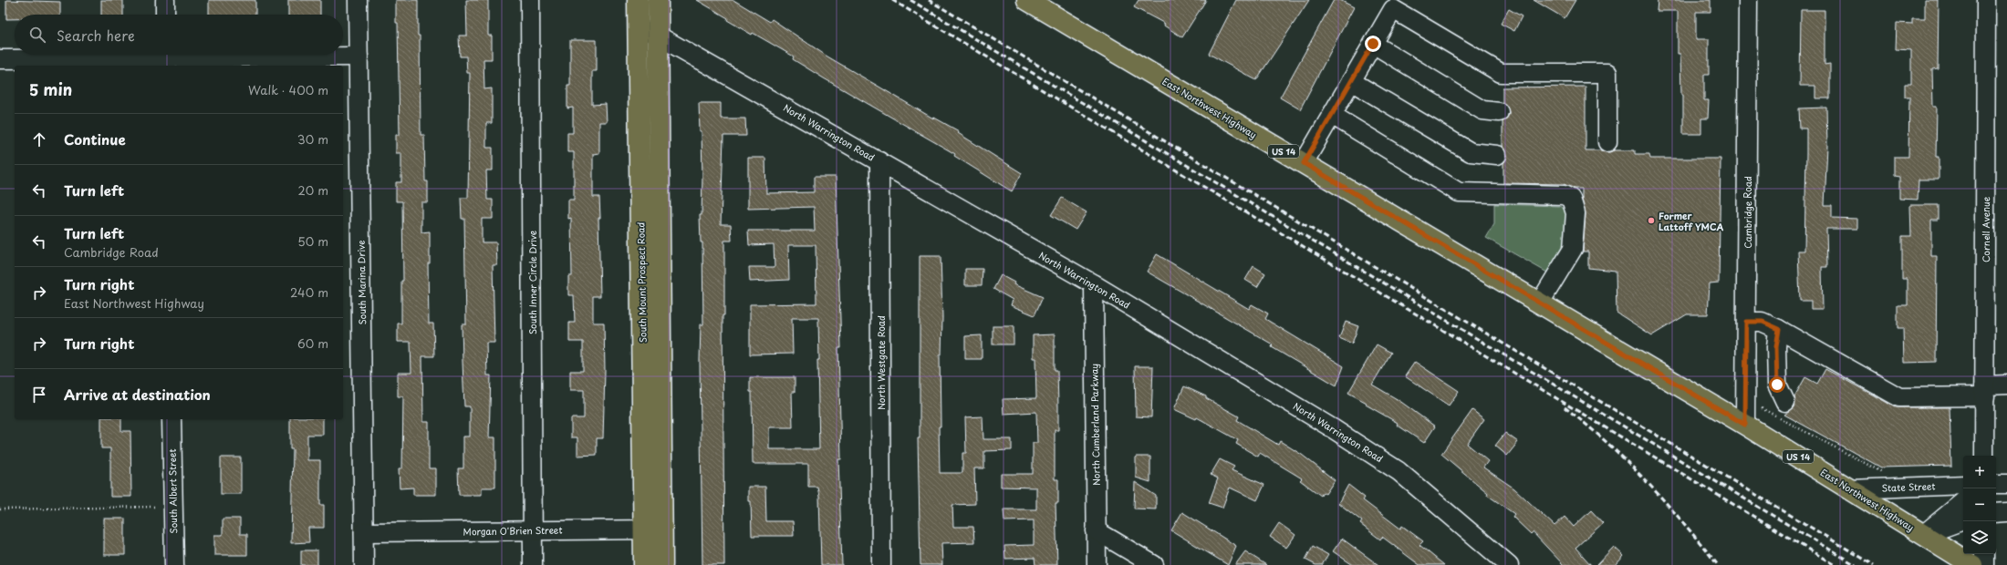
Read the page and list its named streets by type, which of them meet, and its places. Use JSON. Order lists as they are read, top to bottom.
{
  "streets": {
    "main road": ["East Northwest Highway", "US 14", "South Mount Prospect Road"],
    "street": [
      "North Warrington Road",
      "Cambridge Road",
      "Cornell Avenue",
      "South Marina Drive",
      "South Inner Circle Drive",
      "North Westgate Road",
      "North Cumberland Parkway",
      "State Street",
      "South Albert Street",
      "Morgan O'Brien Street"
    ]
  },
  "crossings": [
    ["East Northwest Highway", "Cambridge Road"],
    ["East Northwest Highway", "State Street"],
    ["North Warrington Road", "South Mount Prospect Road"],
    ["North Warrington Road", "North Westgate Road"],
    ["North Warrington Road", "North Cumberland Parkway"],
    ["South Marina Drive", "Morgan O'Brien Street"],
    ["South Inner Circle Drive", "Morgan O'Brien Street"],
    ["South Mount Prospect Road", "Morgan O'Brien Street"]
  ],
  "places": ["Former Lattoff YMCA"],
  "page": {
    "search": "Search here",
    "heading": ["5 min", "Walk · 400 m"],
    "list": [
      ["Continue", "30 m"],
      ["Turn left", "20 m"],
      ["Turn left", "Cambridge Road", "50 m"],
      ["Turn right", "East Northwest Highway", "240 m"],
      ["Turn right", "60 m"],
      "Arrive at destination"
    ],
    "map_buttons": ["+", "−"]
  }
}
